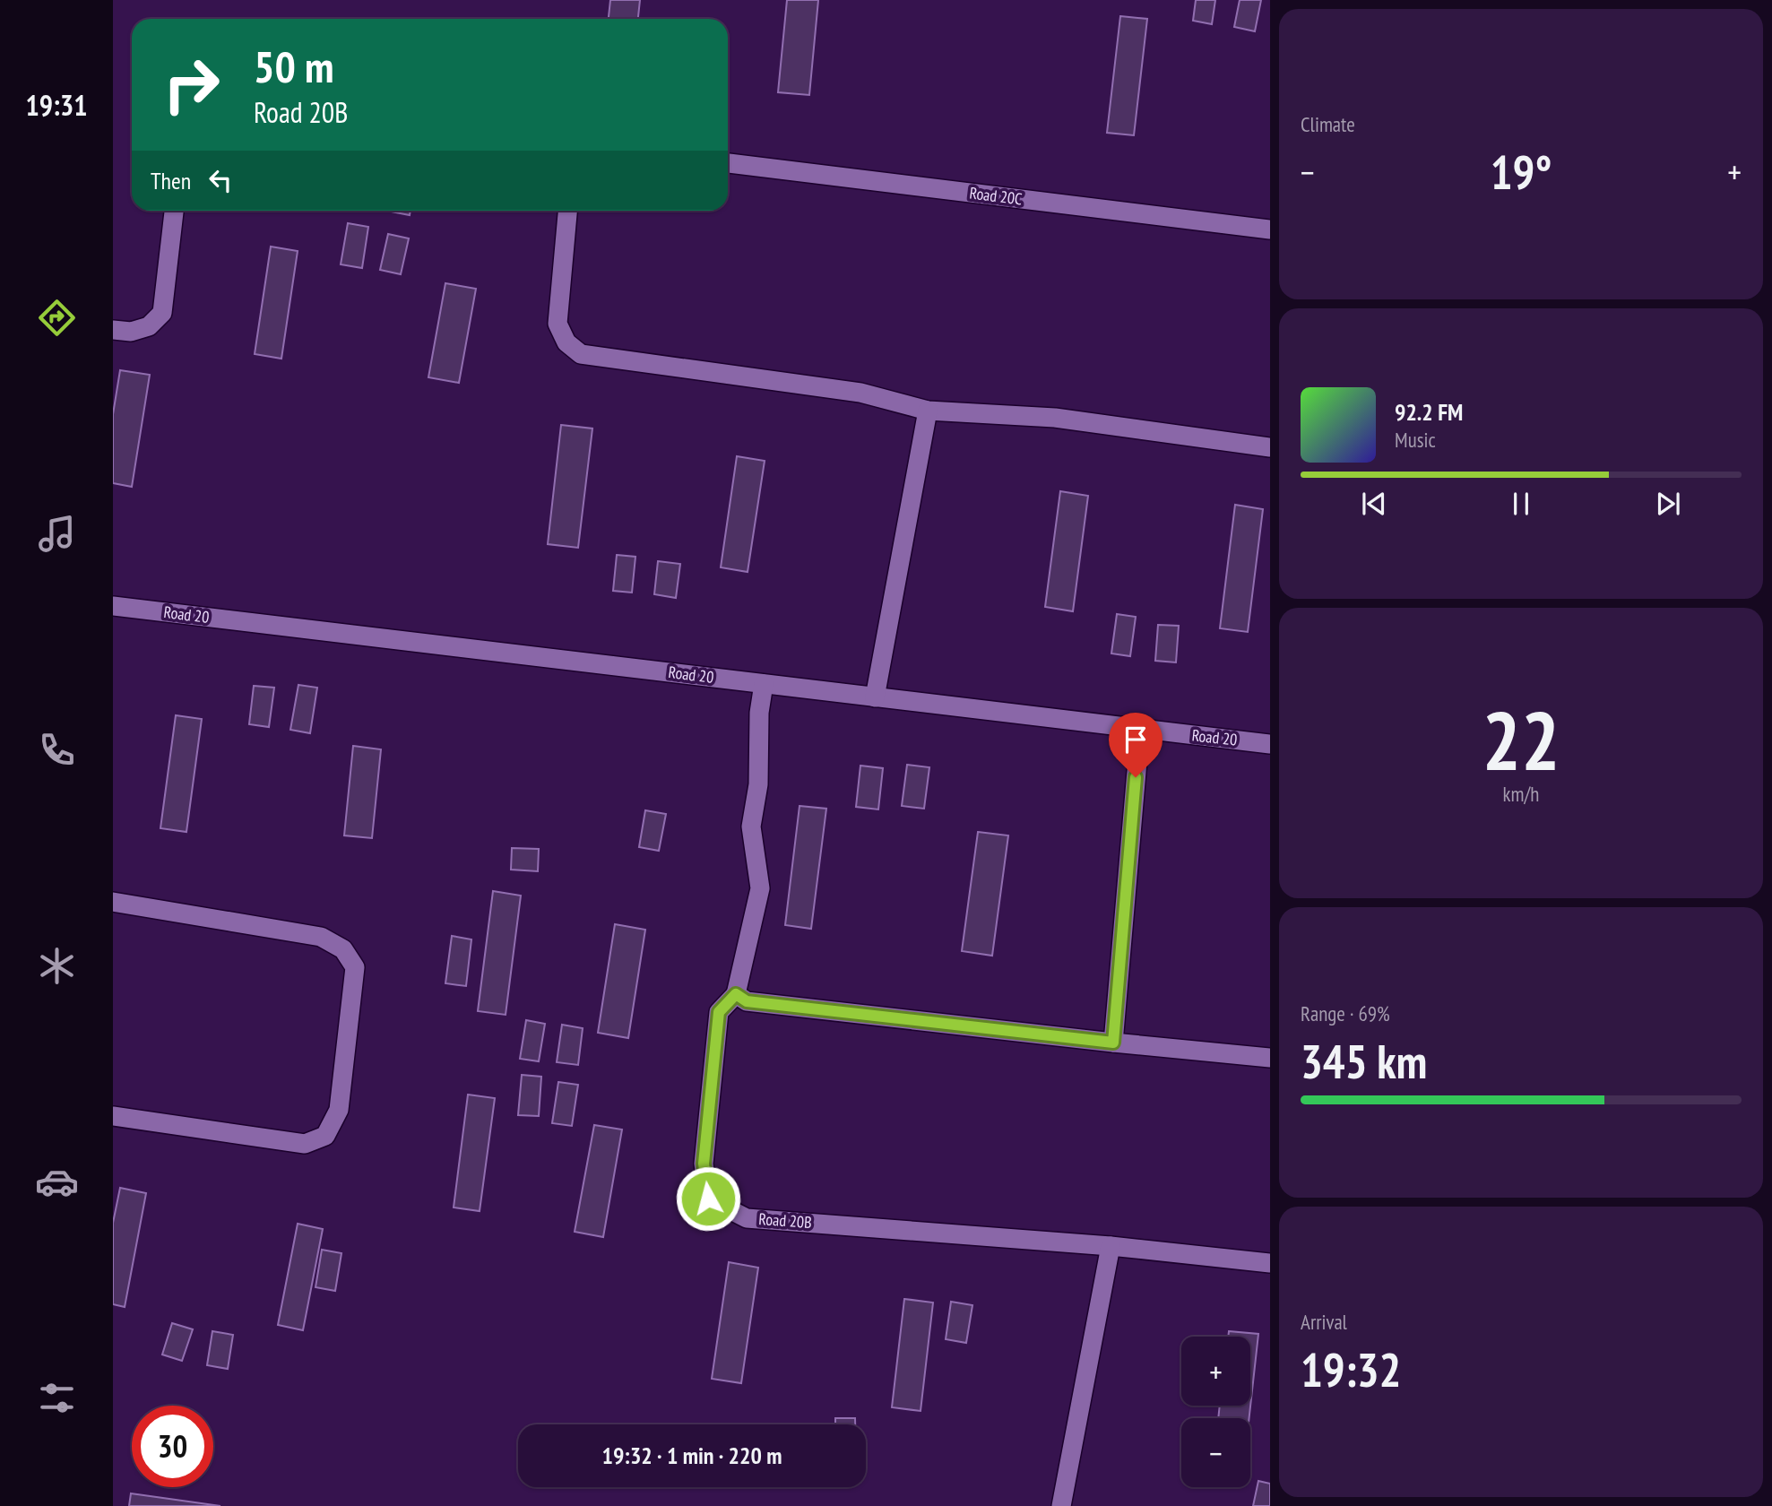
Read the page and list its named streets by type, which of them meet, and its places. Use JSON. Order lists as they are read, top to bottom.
{
  "streets": {
    "street": ["Road 20C", "Road 20", "Road 20B"]
  },
  "page": {
    "tabs": "19:31",
    "tile": [
      "Climate",
      ["22", "km/h"],
      ["Range · 69%", "345 km"],
      ["Arrival", "19:32"]
    ],
    "turn": ["50 m", "Road 20B"],
    "heat": ["−", "19°", "+"],
    "then": "Then",
    "song": ["92.2 FM", "Music"],
    "map_buttons": ["+", "−"],
    "limit": "30",
    "trip": "19:32 · 1 min · 220 m"
  }
}
